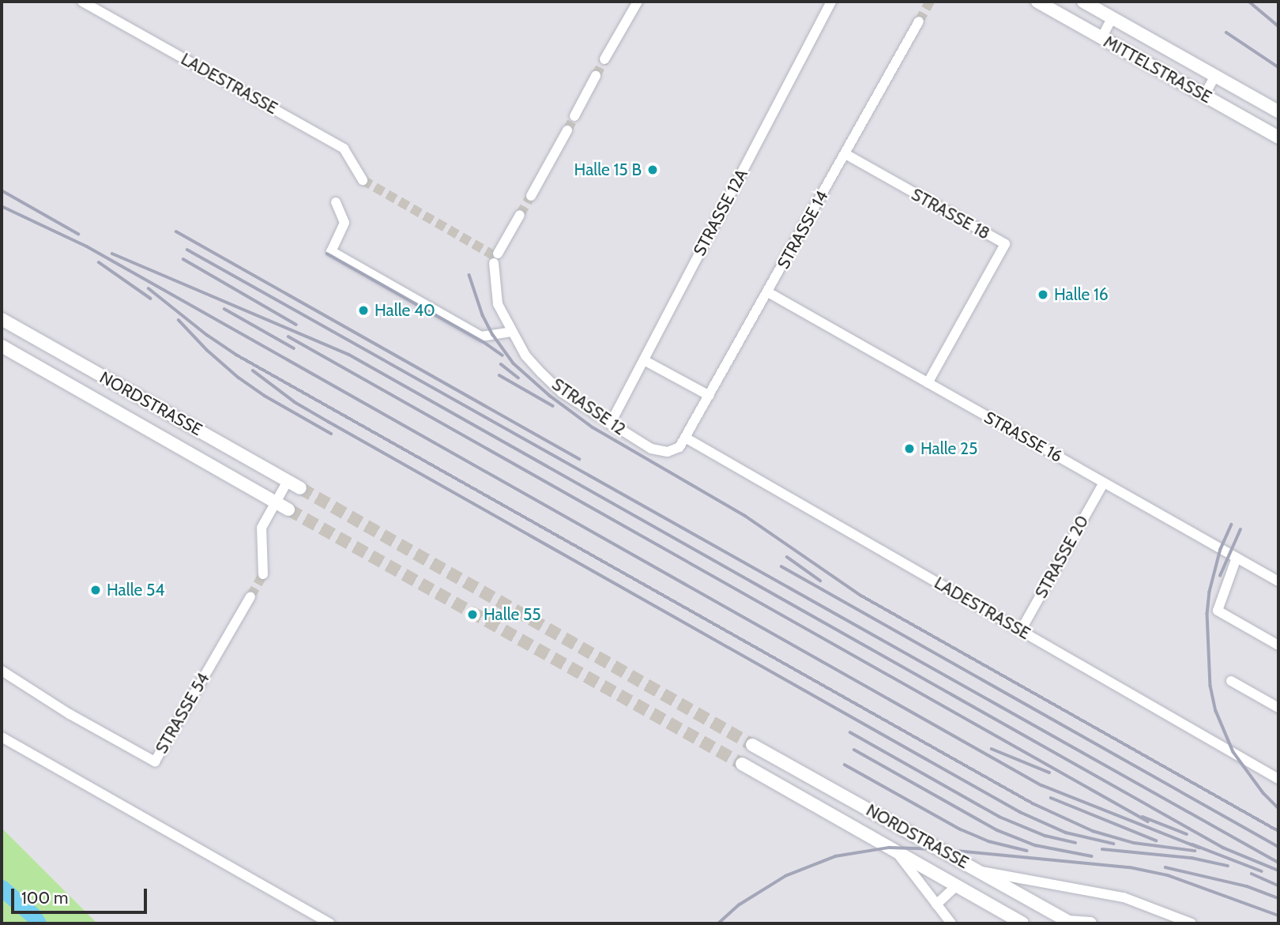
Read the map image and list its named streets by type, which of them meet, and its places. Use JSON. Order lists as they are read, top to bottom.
{
  "streets": {
    "street": [
      "MITTELSTRASSE",
      "LADESTRASSE",
      "STRASSE 12A",
      "STRASSE 18",
      "STRASSE 14",
      "NORDSTRASSE",
      "STRASSE 12",
      "STRASSE 16",
      "STRASSE 20",
      "STRASSE 54"
    ]
  },
  "crossings": [
    ["LADESTRASSE", "STRASSE 14"],
    ["LADESTRASSE", "STRASSE 12"],
    ["LADESTRASSE", "STRASSE 20"],
    ["STRASSE 12A", "STRASSE 12"],
    ["STRASSE 18", "STRASSE 14"],
    ["STRASSE 18", "STRASSE 16"],
    ["STRASSE 14", "STRASSE 12"],
    ["STRASSE 14", "STRASSE 16"],
    ["STRASSE 16", "STRASSE 20"]
  ],
  "places": [
    "Halle 15 B",
    "Halle 16",
    "Halle 40",
    "Halle 25",
    "Halle 54",
    "Halle 55"
  ],
  "scale_bar": "100 m"
}
